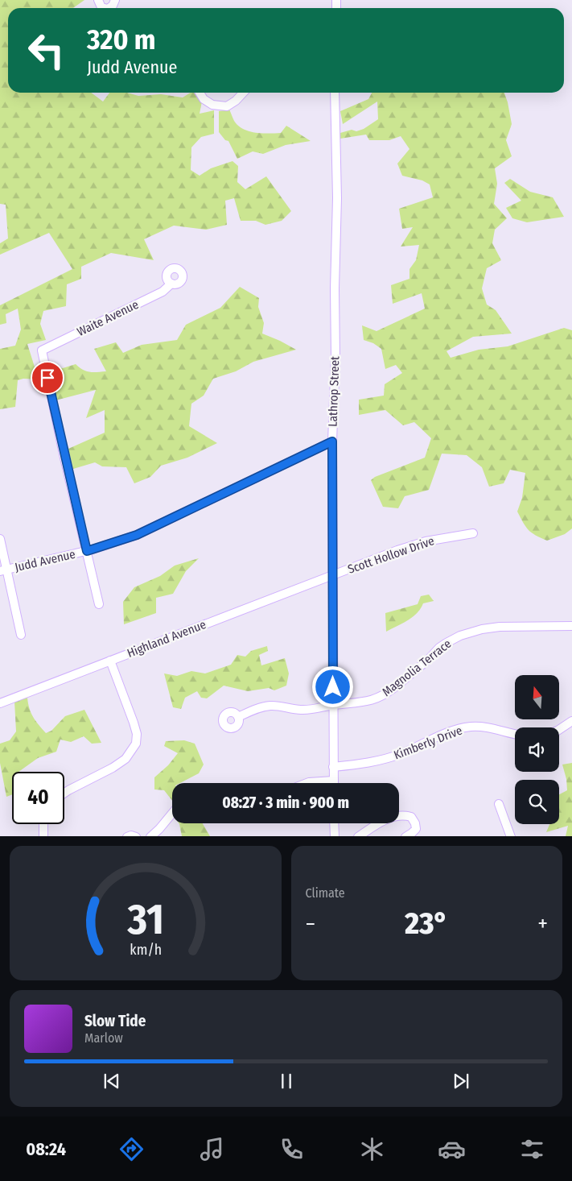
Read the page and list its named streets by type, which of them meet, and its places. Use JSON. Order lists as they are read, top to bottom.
{
  "streets": {
    "street": [
      "Waite Avenue",
      "Lathrop Street",
      "Scott Hollow Drive",
      "Judd Avenue",
      "Highland Avenue",
      "Magnolia Terrace",
      "Kimberly Drive"
    ]
  },
  "crossings": [
    ["Waite Avenue", "Judd Avenue"],
    ["Lathrop Street", "Scott Hollow Drive"],
    ["Lathrop Street", "Judd Avenue"],
    ["Lathrop Street", "Highland Avenue"],
    ["Lathrop Street", "Magnolia Terrace"],
    ["Lathrop Street", "Kimberly Drive"],
    ["Scott Hollow Drive", "Highland Avenue"]
  ],
  "north": "top",
  "page": {
    "turn": ["320 m", "Judd Avenue"],
    "limit": "40",
    "trip": "08:27 · 3 min · 900 m",
    "tile": "Climate",
    "heat": ["−", "23°", "+"],
    "song": ["Slow Tide", "Marlow"],
    "tabs": "08:24",
    "gauge": ["31", "km/h"]
  }
}
